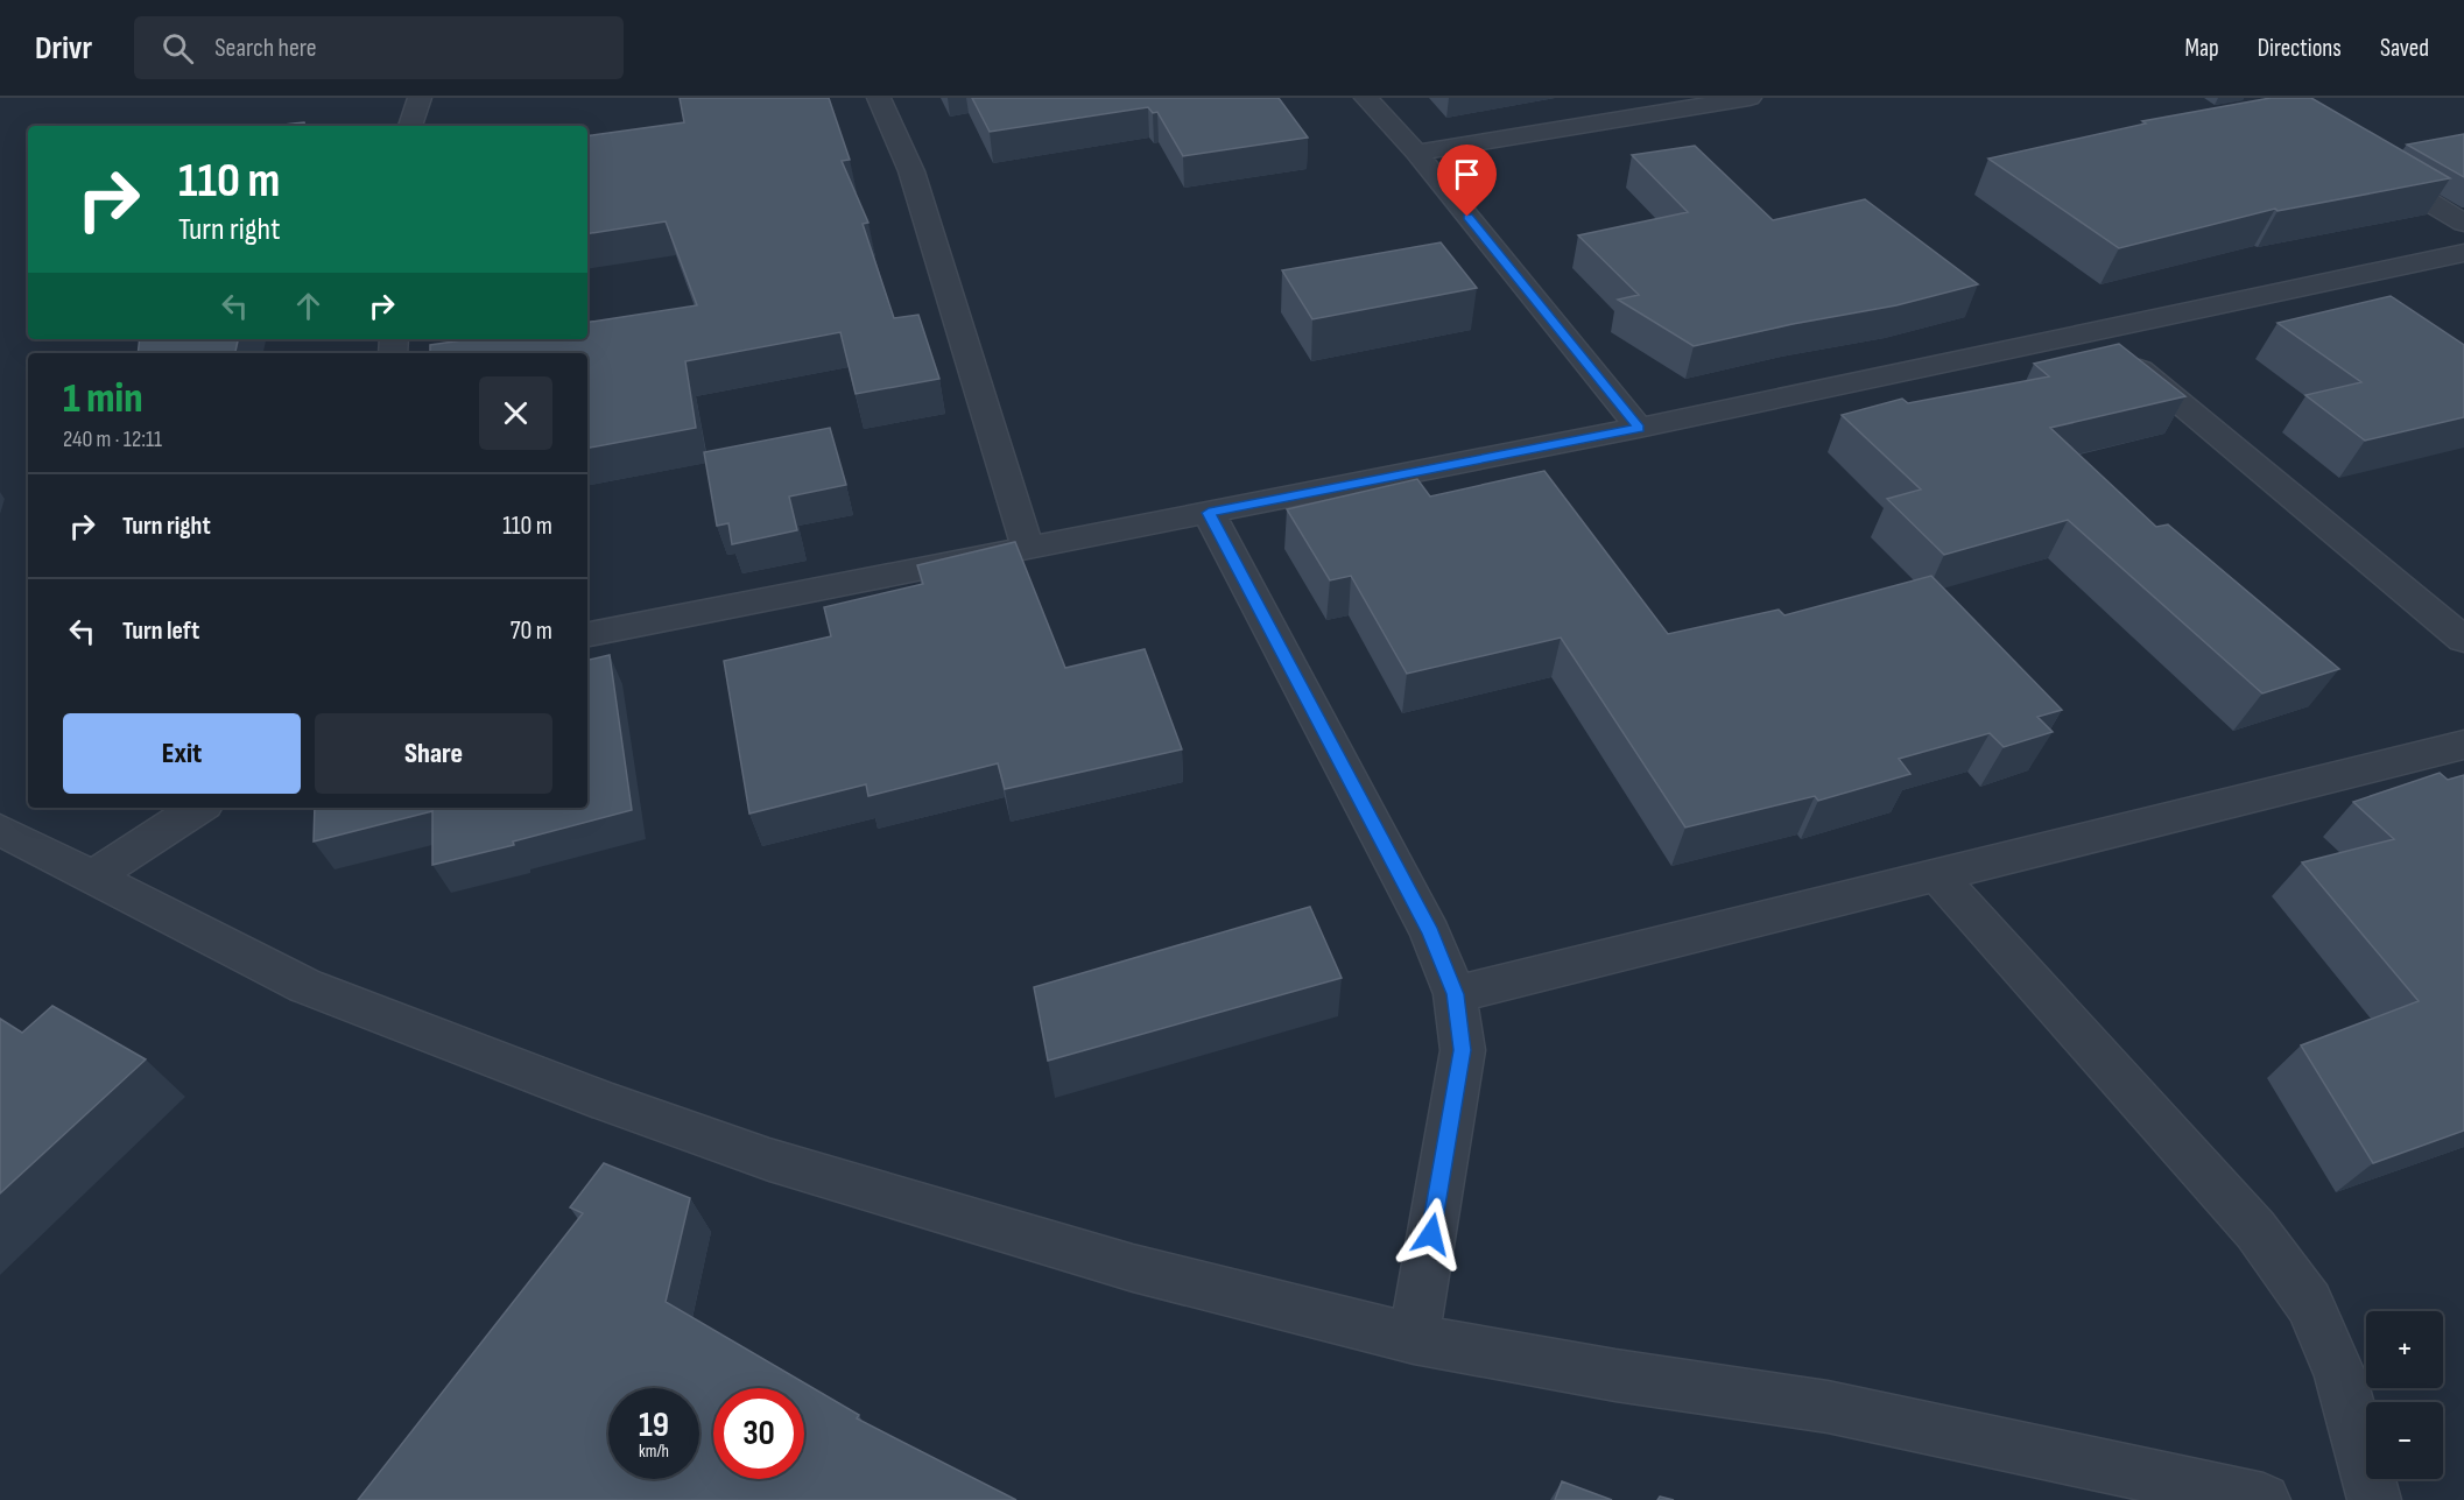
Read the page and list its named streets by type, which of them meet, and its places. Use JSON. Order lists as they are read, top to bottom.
{
  "page": {
    "header": "Drivr",
    "search": "Search here",
    "nav": ["Map", "Directions", "Saved"],
    "turn": ["110 m", "Turn right"],
    "heading": ["1 min", "240 m · 12:11"],
    "list": [
      {
        "name": "Turn right",
        "value": "110 m"
      },
      {
        "name": "Turn left",
        "value": "70 m"
      }
    ],
    "buttons": ["Exit", "Share"],
    "map_buttons": ["+", "−"],
    "speed": "19 km/h",
    "limit": "30"
  }
}
